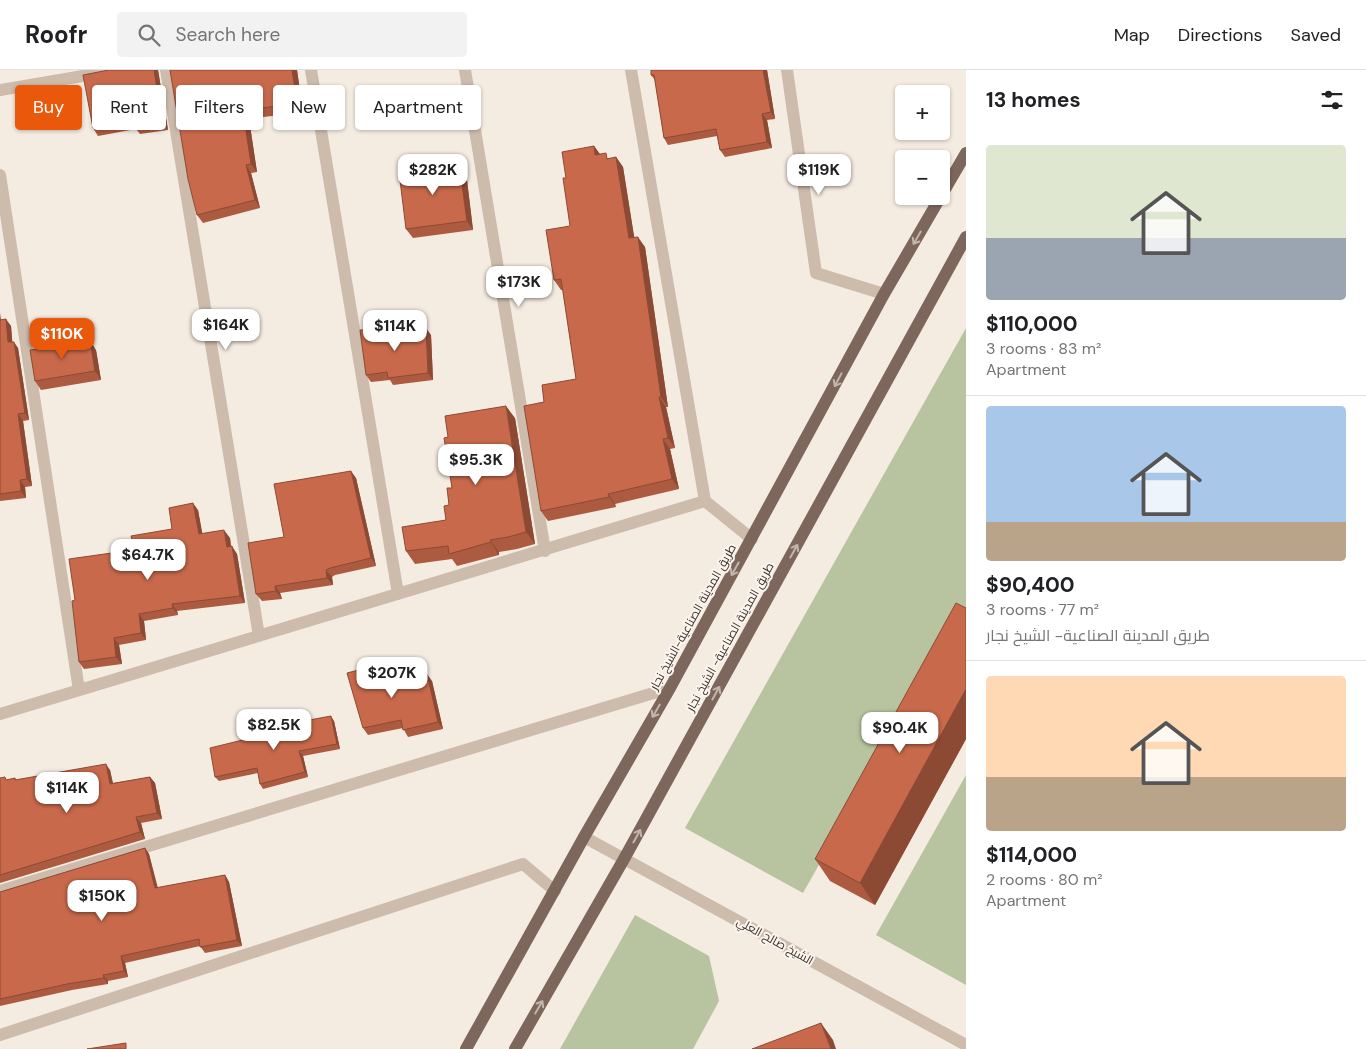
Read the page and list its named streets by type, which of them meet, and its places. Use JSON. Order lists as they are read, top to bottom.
{
  "streets": {
    "main road": ["طريق المدينة الصناعية-الشيخ نجار", "طريق المدينة الصناعية- الشيخ نجار"],
    "street": ["الشيخ صالح العلي"]
  },
  "crossings": [
    ["طريق المدينة الصناعية-الشيخ نجار", "الشيخ صالح العلي"],
    ["طريق المدينة الصناعية- الشيخ نجار", "الشيخ صالح العلي"]
  ],
  "one_way": ["طريق المدينة الصناعية-الشيخ نجار", "طريق المدينة الصناعية- الشيخ نجار"],
  "page": {
    "header": "Roofr",
    "search": "Search here",
    "nav": ["Map", "Directions", "Saved"],
    "heading": "13 homes",
    "map_buttons": ["+", "−"],
    "chip": [
      "Buy",
      "Rent",
      "Filters",
      "New",
      "Apartment"
    ],
    "list": [
      {
        "name": "$110,000",
        "note": "3 rooms · 83 m² · Apartment"
      },
      {
        "name": "$90,400",
        "note": "3 rooms · 77 m² · طريق المدينة الصناعية- الشيخ نجار"
      },
      {
        "name": "$114,000",
        "note": "2 rooms · 80 m² · Apartment"
      }
    ],
    "price": [
      "$282K",
      "$119K",
      "$173K",
      "$164K",
      "$114K",
      "$110K",
      "$95.3K",
      "$64.7K",
      "$207K",
      "$82.5K",
      "$90.4K",
      "$114K",
      "$150K"
    ]
  }
}
